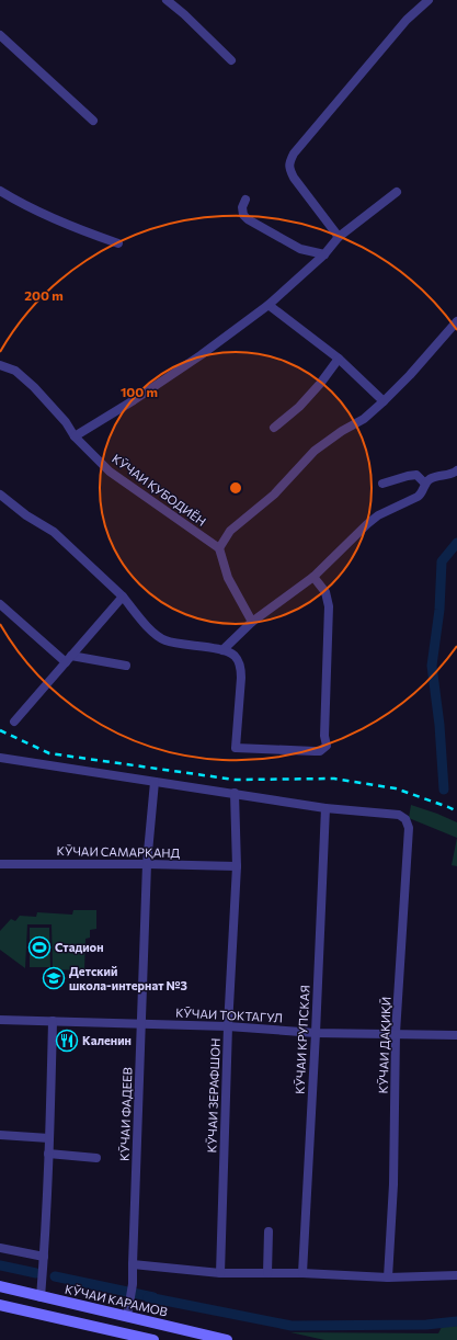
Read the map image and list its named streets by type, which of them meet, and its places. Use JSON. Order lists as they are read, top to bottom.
{
  "streets": {
    "main road": ["КӮЧАИ КАРАМОВ"],
    "street": [
      "КӮЧАИ ҚУБОДИЁН",
      "КӮЧАИ САМАРҚАНД",
      "КӮЧАИ ТОКТАГУЛ",
      "КӮЧАИ КРУПСКАЯ",
      "КӮЧАИ ДАҚИҚӢ",
      "КӮЧАИ ЗЕРАФШОН",
      "КӮЧАИ ФАДЕЕВ"
    ]
  },
  "crossings": [
    ["КӮЧАИ САМАРҚАНД", "КӮЧАИ ЗЕРАФШОН"],
    ["КӮЧАИ САМАРҚАНД", "КӮЧАИ ФАДЕЕВ"],
    ["КӮЧАИ ТОКТАГУЛ", "КӮЧАИ КРУПСКАЯ"],
    ["КӮЧАИ ТОКТАГУЛ", "КӮЧАИ ДАҚИҚӢ"],
    ["КӮЧАИ ТОКТАГУЛ", "КӮЧАИ ЗЕРАФШОН"],
    ["КӮЧАИ ТОКТАГУЛ", "КӮЧАИ ФАДЕЕВ"],
    ["КӮЧАИ КРУПСКАЯ", "КӮЧАИ ДАҚИҚӢ"],
    ["КӮЧАИ ФАДЕЕВ", "КӮЧАИ КАРАМОВ"]
  ],
  "places": {
    "sports": ["Стадион"],
    "school or university": ["Детский школа-интернат №3"],
    "restaurant": ["Каленин"]
  },
  "rings": ["200 m", "100 m"]
}
